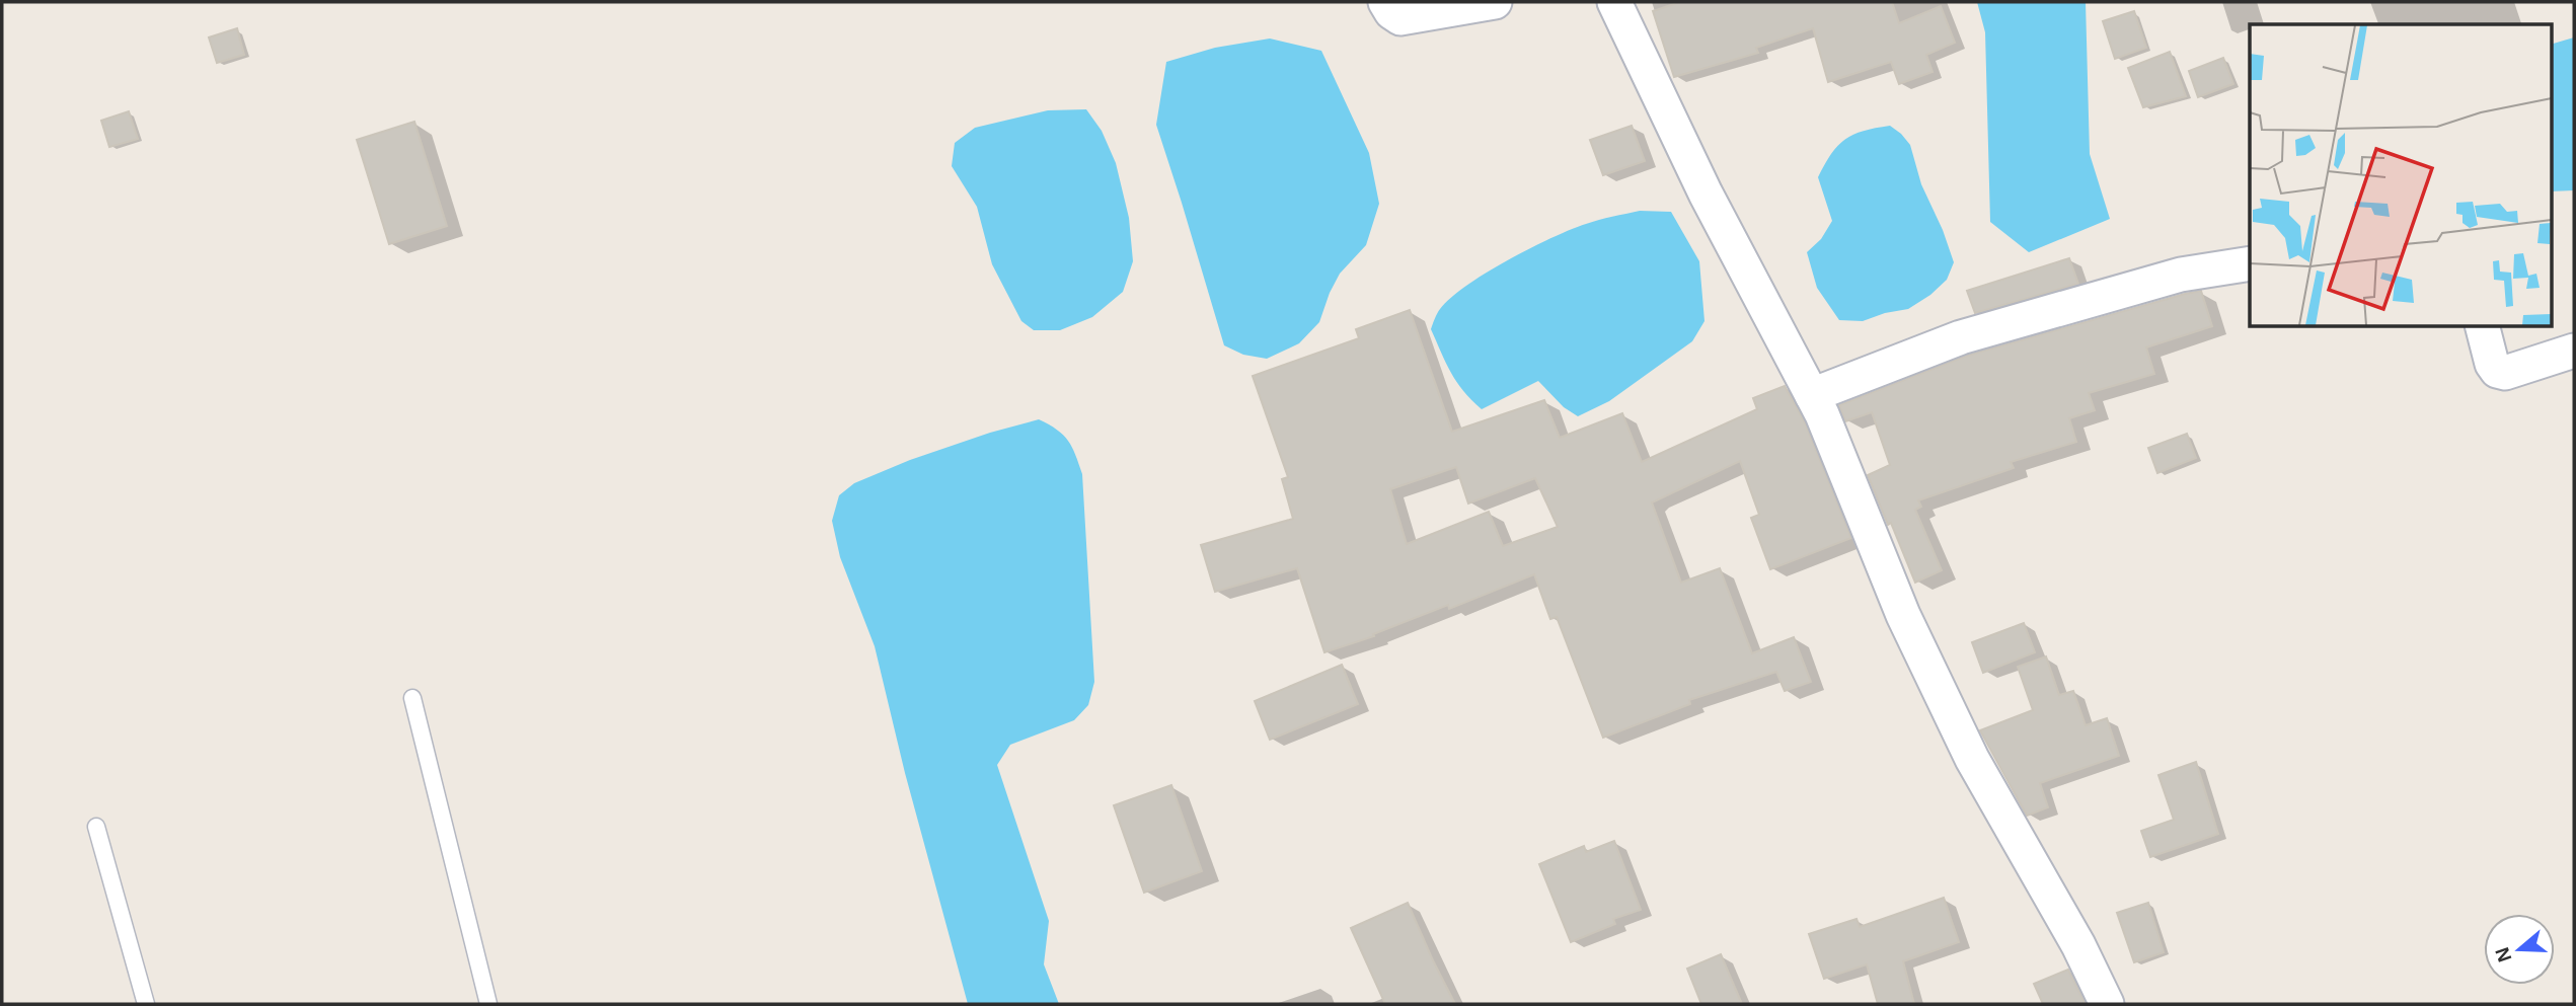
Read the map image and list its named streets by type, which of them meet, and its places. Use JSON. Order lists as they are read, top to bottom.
{
  "north": "left"
}
